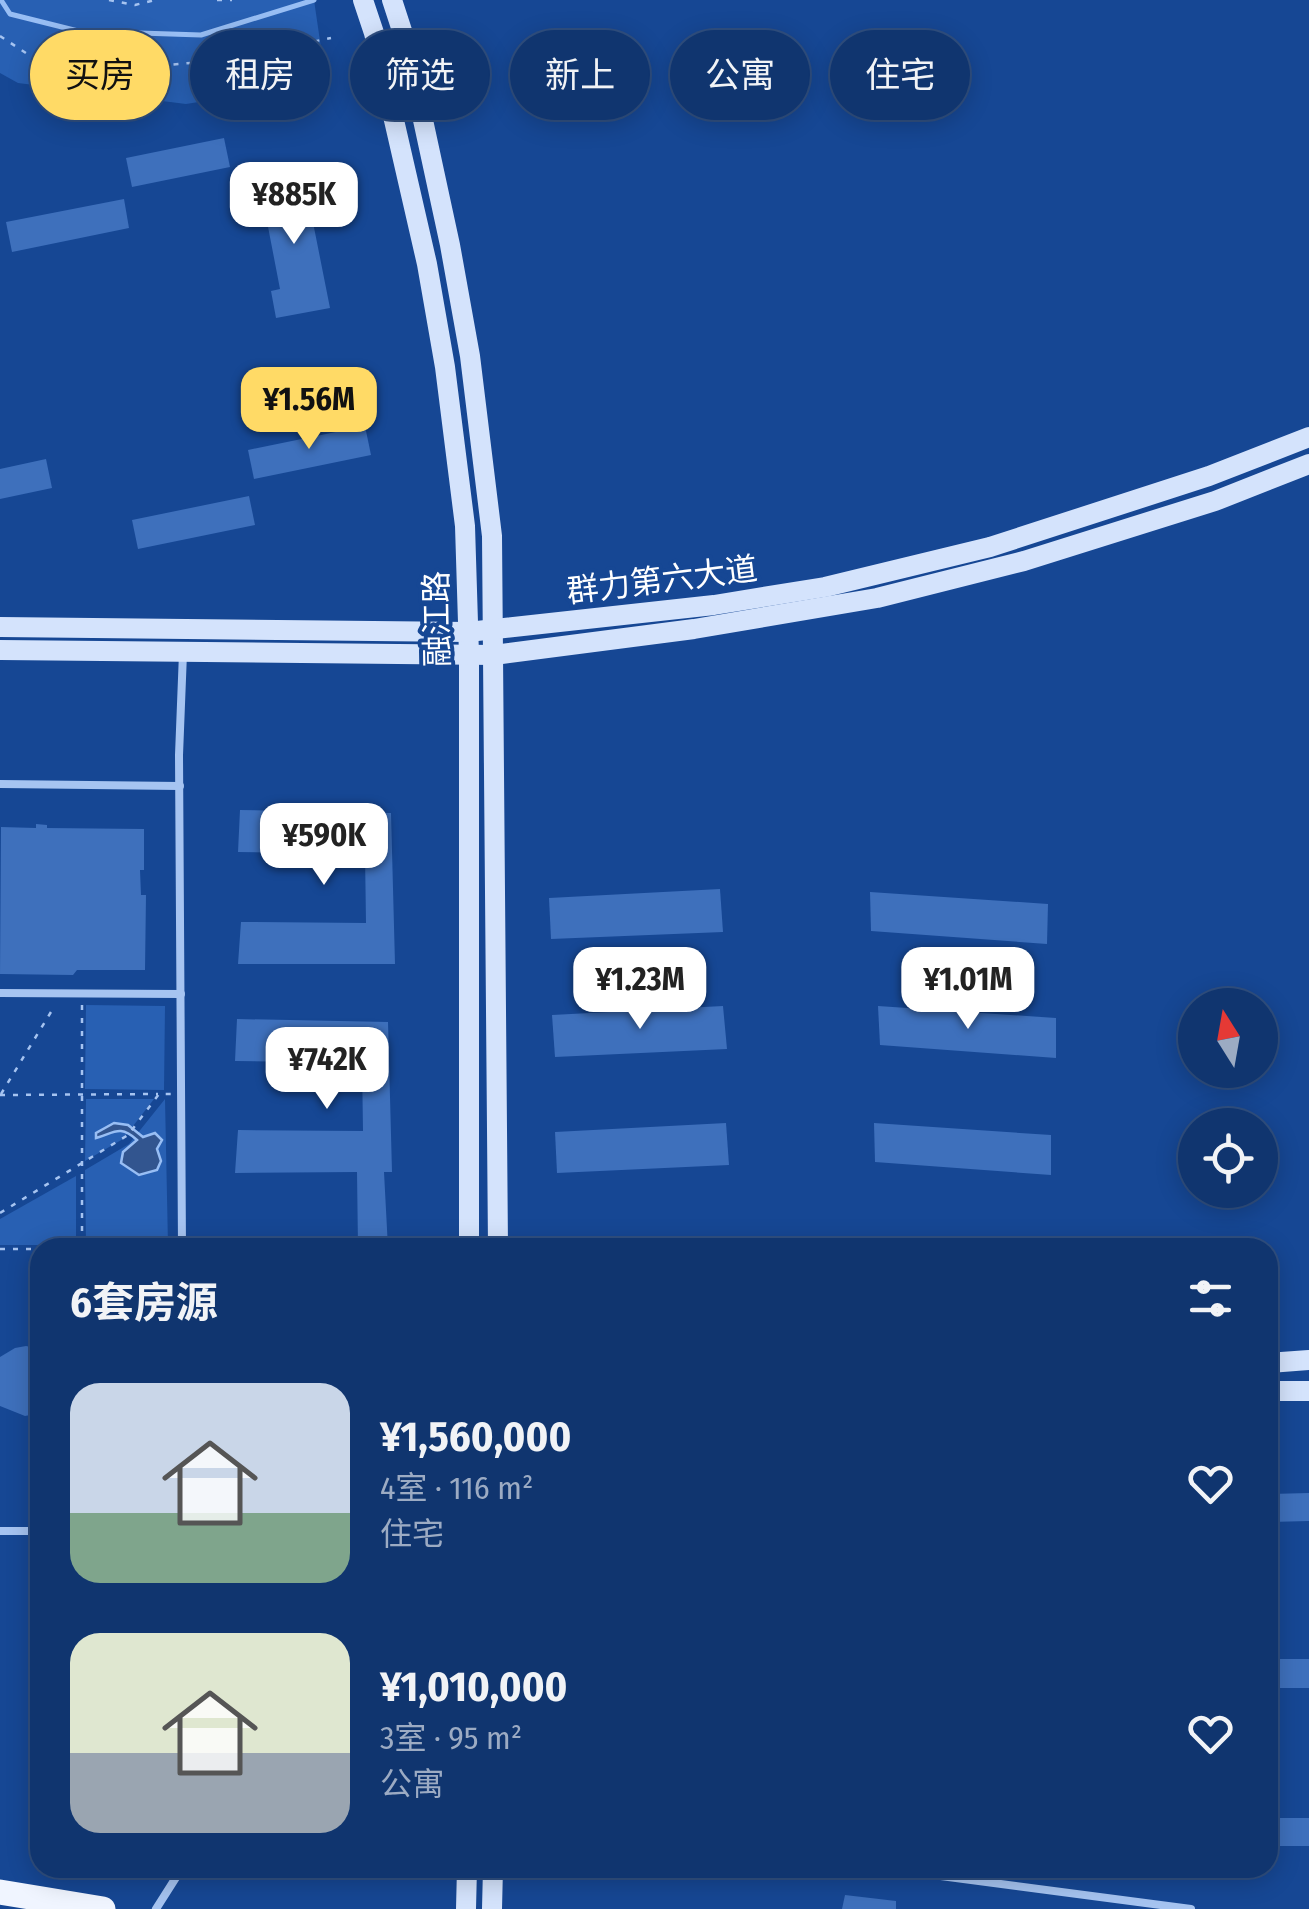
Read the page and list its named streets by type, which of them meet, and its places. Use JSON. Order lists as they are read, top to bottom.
{
  "streets": {
    "main road": ["群力第六大道", "融江路"]
  },
  "crossings": [
    ["群力第六大道", "融江路"]
  ],
  "north": "top",
  "page": {
    "chip": [
      "买房",
      "租房",
      "筛选",
      "新上",
      "公寓",
      "住宅"
    ],
    "price": [
      "¥885K",
      "¥1.56M",
      "¥590K",
      "¥1.23M",
      "¥1.01M",
      "¥742K"
    ],
    "heading": "6套房源",
    "list": [
      {
        "name": "¥1,560,000",
        "note": "4室 · 116 m² · 住宅"
      },
      {
        "name": "¥1,010,000",
        "note": "3室 · 95 m² · 公寓"
      }
    ]
  }
}
